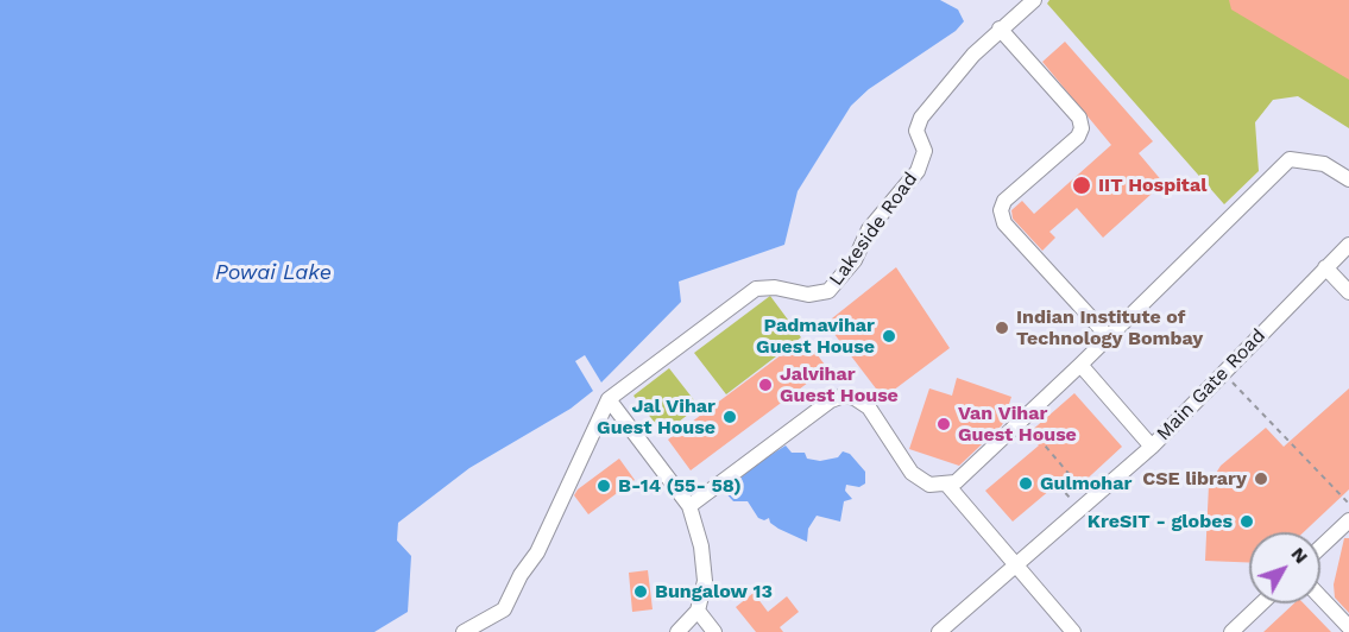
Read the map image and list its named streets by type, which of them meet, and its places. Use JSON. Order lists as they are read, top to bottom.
{
  "streets": {
    "street": ["Lakeside Road", "Main Gate Road"]
  },
  "water": ["Powai Lake"],
  "places": [
    "IIT Hospital",
    "Indian Institute of Technology Bombay",
    "Padmavihar Guest House",
    "Jalvihar Guest House",
    "Jal Vihar Guest House",
    "Van Vihar Guest House",
    "CSE library",
    "Gulmohar",
    "B-14 (55- 58)",
    "KreSIT - globes",
    "Bungalow 13"
  ],
  "north": "top right"
}
